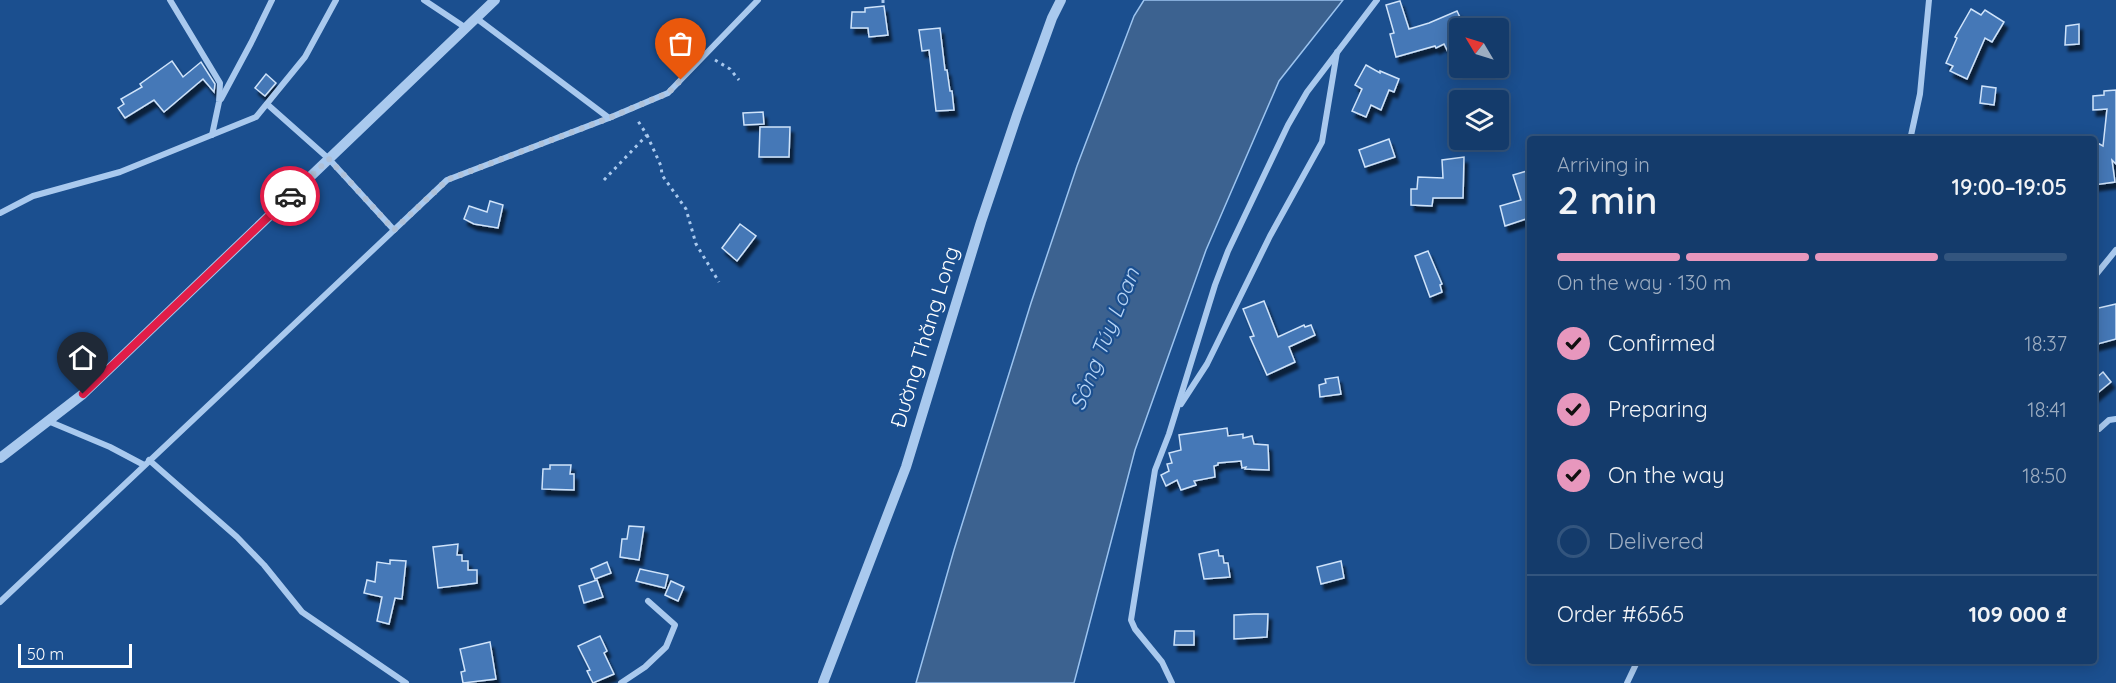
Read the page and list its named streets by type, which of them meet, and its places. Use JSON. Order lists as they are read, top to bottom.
{
  "streets": {
    "street": ["Đường Thăng Long"]
  },
  "water": ["Sông Túy Loan"],
  "scale_bar": "50 m",
  "north": "top left",
  "page": {
    "heading": ["2 min", "Arriving in", "19:00–19:05"],
    "panel": ["Order #6565", "109 000 ₫"],
    "bar": "On the way · 130 m",
    "list": [
      ["Confirmed", "18:37"],
      ["Preparing", "18:41"],
      ["On the way", "18:50"],
      "Delivered"
    ],
    "scale": "50 m"
  }
}
